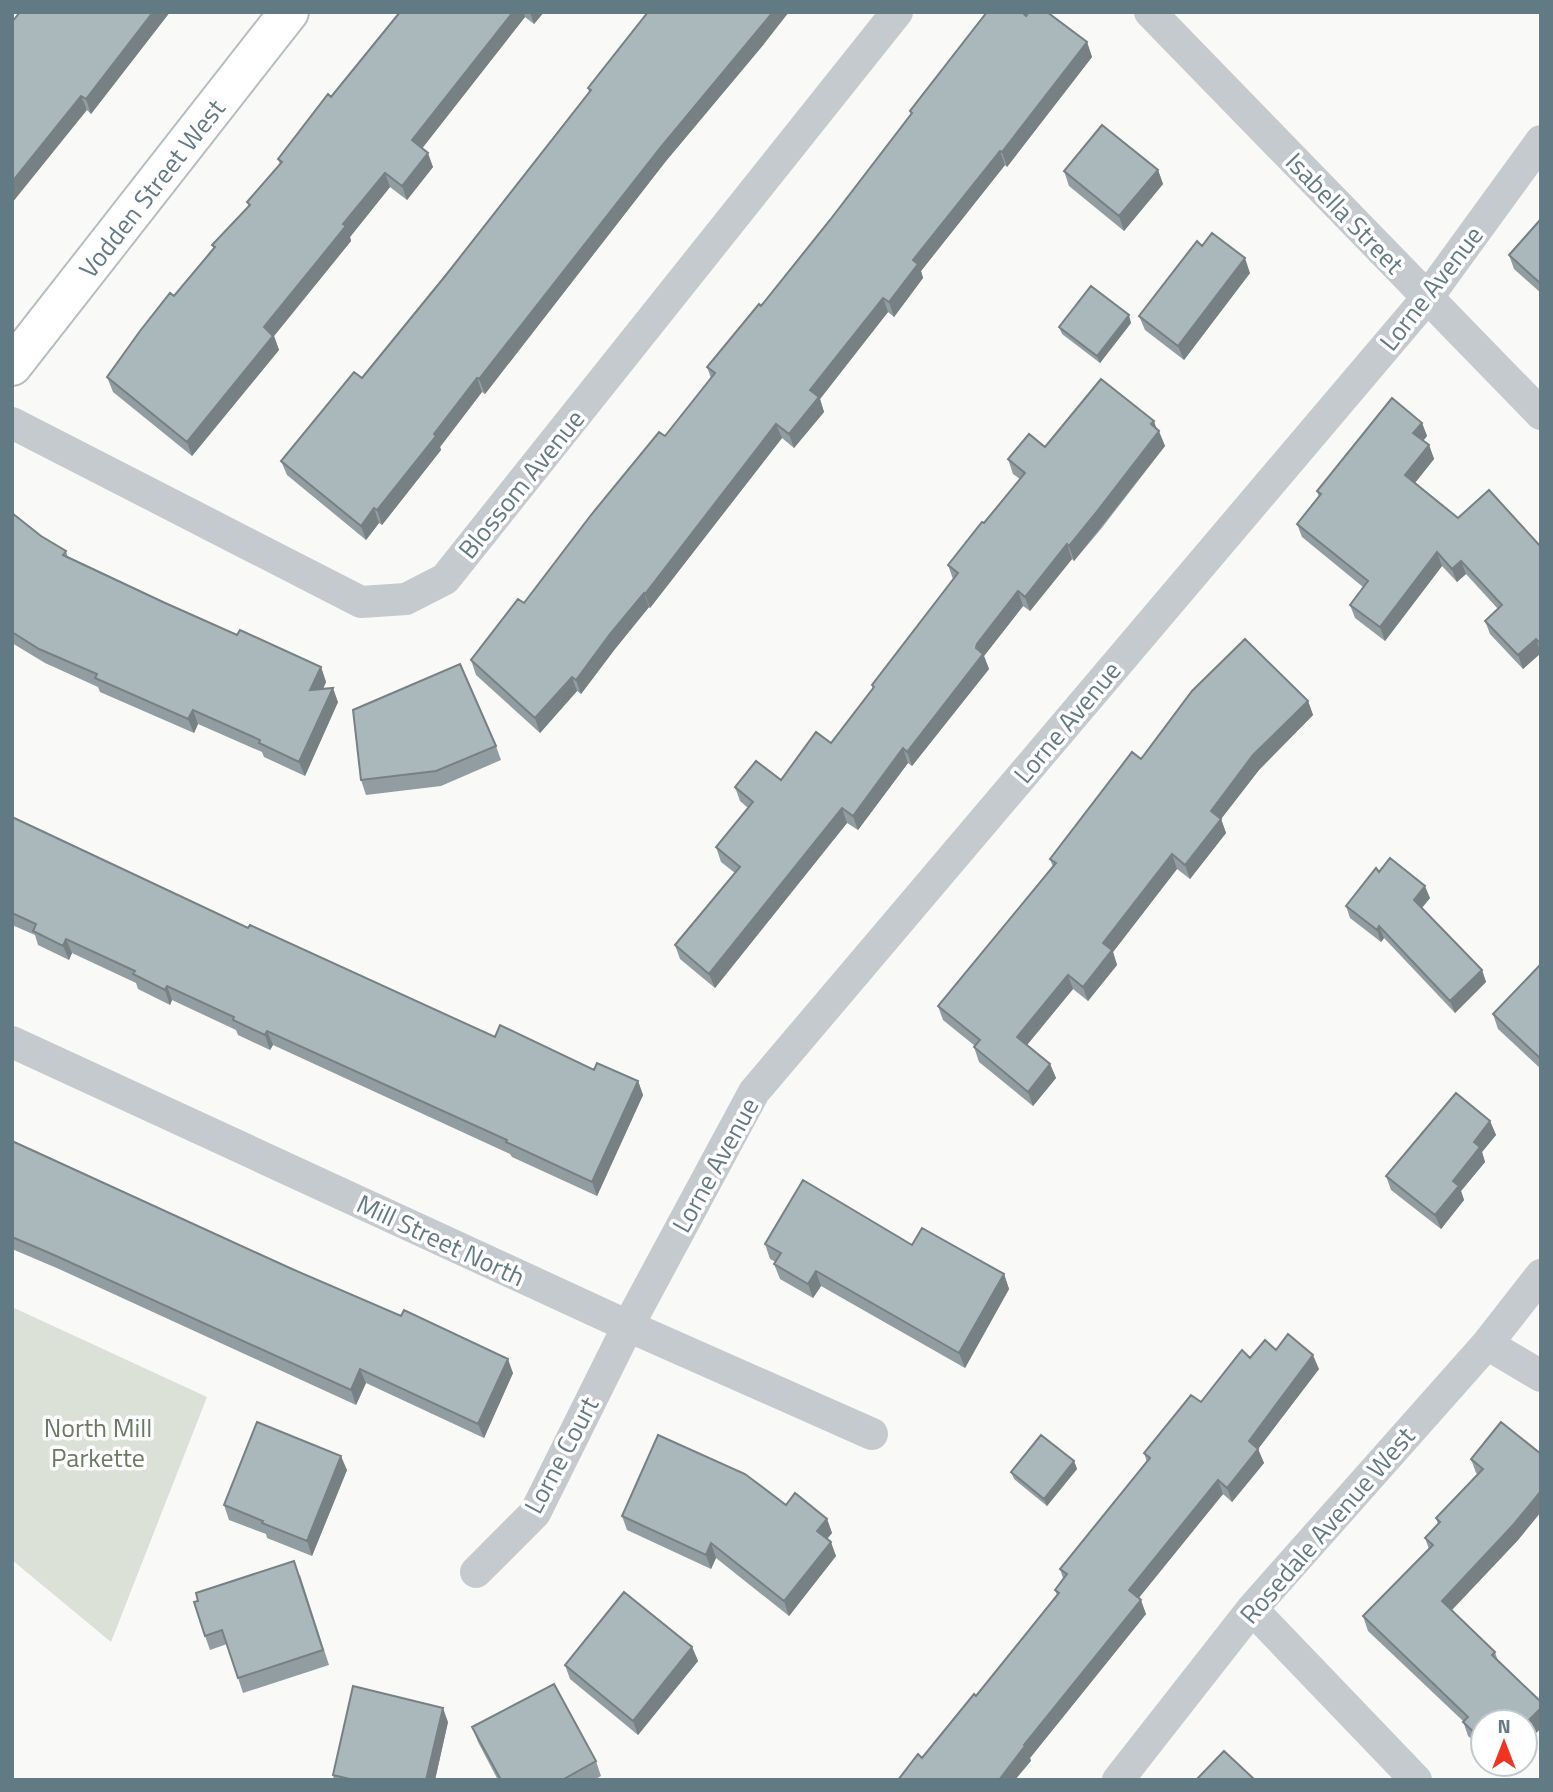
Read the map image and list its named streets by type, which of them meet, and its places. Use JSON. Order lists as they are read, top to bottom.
{
  "streets": {
    "street": [
      "Vodden Street West",
      "Isabella Street",
      "Lorne Avenue",
      "Blossom Avenue",
      "Mill Street North",
      "Lorne Court",
      "Rosedale Avenue West"
    ]
  },
  "crossings": [
    ["Isabella Street", "Lorne Avenue"],
    ["Lorne Avenue", "Mill Street North"],
    ["Lorne Avenue", "Lorne Court"],
    ["Mill Street North", "Lorne Court"]
  ],
  "parks": ["North Mill Parkette"],
  "north": "top"
}
